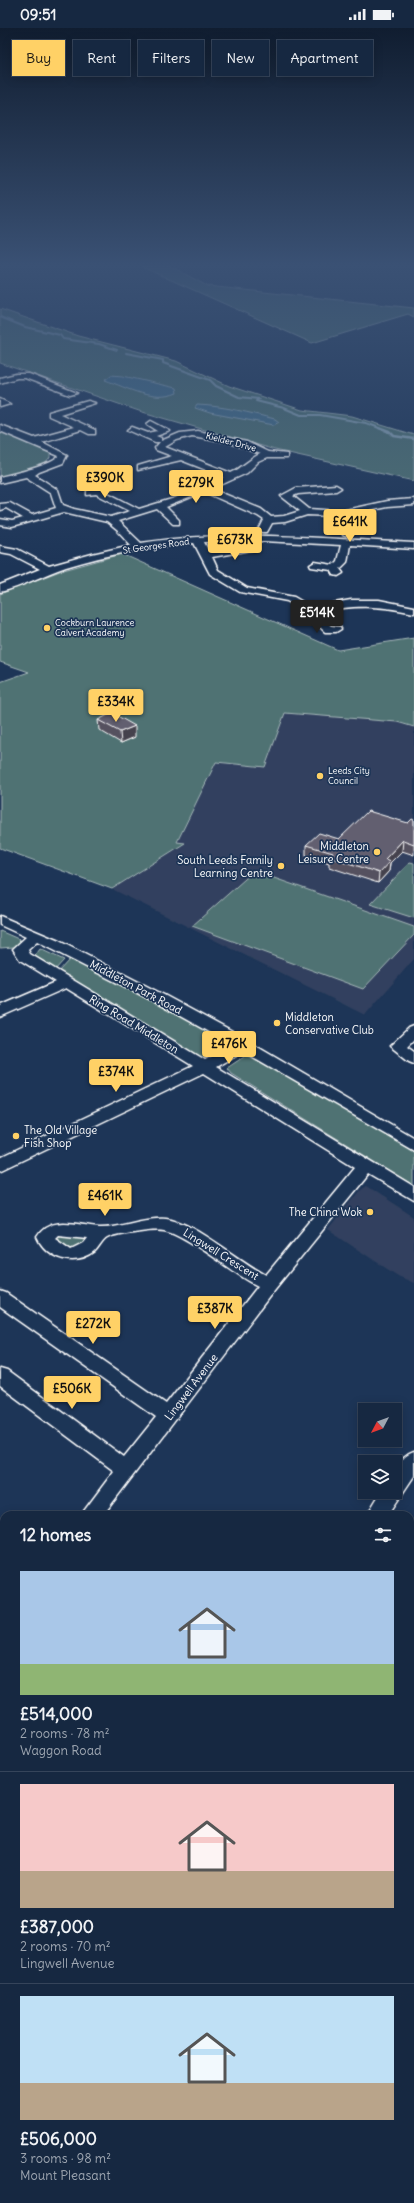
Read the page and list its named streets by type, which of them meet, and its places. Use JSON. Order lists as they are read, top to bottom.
{
  "streets": {
    "street": [
      "Kielder Drive",
      "St Georges Road",
      "Middleton Park Road",
      "Ring Road Middleton",
      "Lingwell Crescent",
      "Lingwell Avenue"
    ]
  },
  "crossings": [
    ["Middleton Park Road", "Ring Road Middleton"],
    ["Ring Road Middleton", "Lingwell Avenue"],
    ["Lingwell Crescent", "Lingwell Avenue"]
  ],
  "places": [
    "Cockburn Laurence Calvert Academy",
    "Leeds City Council",
    "Middleton Leisure Centre",
    "South Leeds Family Learning Centre",
    "Middleton Conservative Club",
    "The Old Village Fish Shop",
    "The China Wok"
  ],
  "north": "bottom left",
  "page": {
    "status": "09:51",
    "chip": [
      "Buy",
      "Rent",
      "Filters",
      "New",
      "Apartment"
    ],
    "price": [
      "£390K",
      "£279K",
      "£641K",
      "£673K",
      "£514K",
      "£334K",
      "£476K",
      "£374K",
      "£461K",
      "£387K",
      "£272K",
      "£506K"
    ],
    "heading": "12 homes",
    "list": [
      {
        "name": "£514,000",
        "note": "2 rooms · 78 m² · Waggon Road"
      },
      {
        "name": "£387,000",
        "note": "2 rooms · 70 m² · Lingwell Avenue"
      },
      {
        "name": "£506,000",
        "note": "3 rooms · 98 m² · Mount Pleasant"
      }
    ]
  }
}
